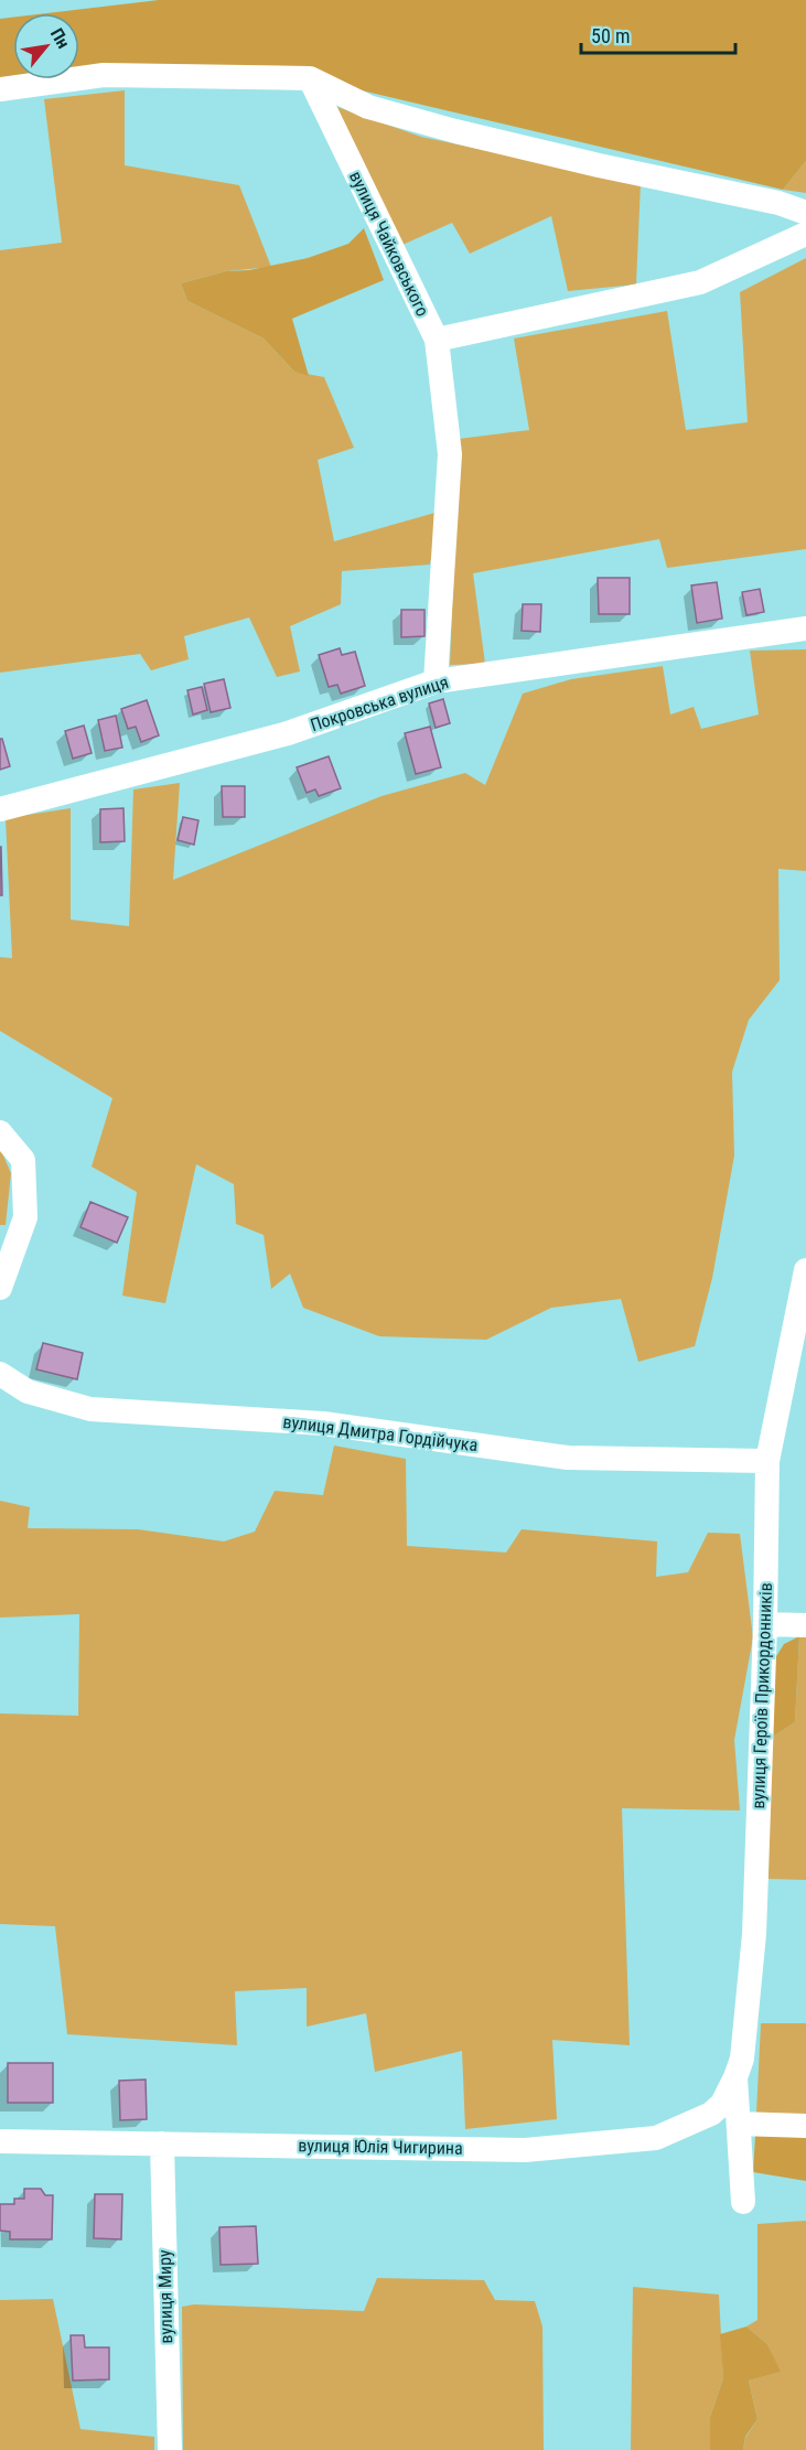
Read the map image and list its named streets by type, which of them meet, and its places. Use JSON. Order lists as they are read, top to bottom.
{
  "streets": {
    "street": [
      "вулиця Чайковського",
      "Покровська вулиця",
      "вулиця Дмитра Гордійчука",
      "вулиця Героїв Прикордонників",
      "вулиця Юлія Чигирина",
      "вулиця Миру"
    ]
  },
  "crossings": [
    ["вулиця Чайковського", "Покровська вулиця"],
    ["вулиця Дмитра Гордійчука", "вулиця Героїв Прикордонників"],
    ["вулиця Героїв Прикордонників", "вулиця Юлія Чигирина"],
    ["вулиця Юлія Чигирина", "вулиця Миру"]
  ],
  "scale_bar": "50 m",
  "north": "top right"
}
